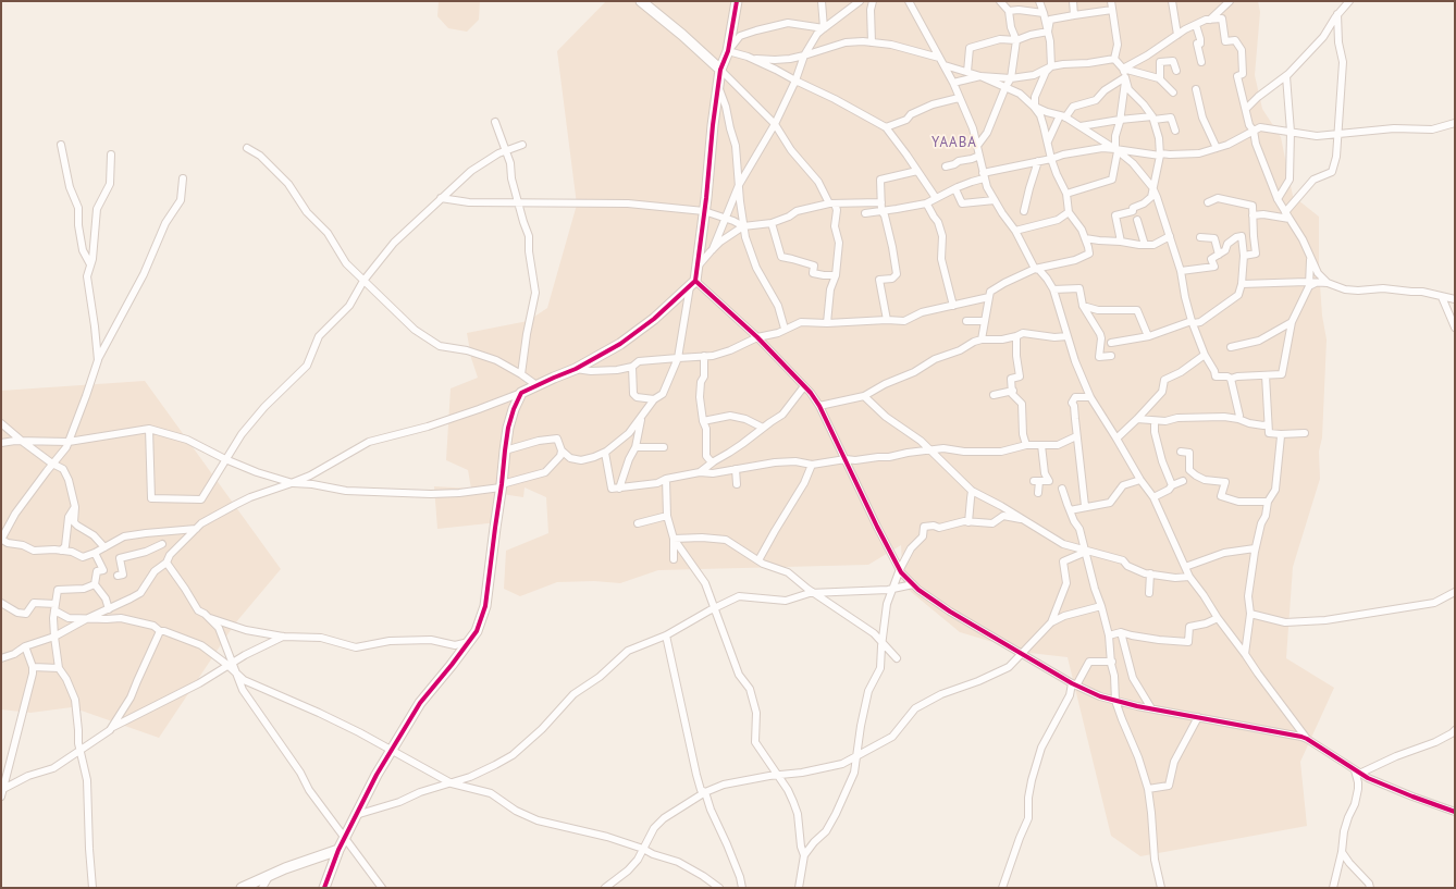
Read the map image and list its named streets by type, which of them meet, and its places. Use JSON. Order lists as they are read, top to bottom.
{
  "districts": ["YAABA"]
}
